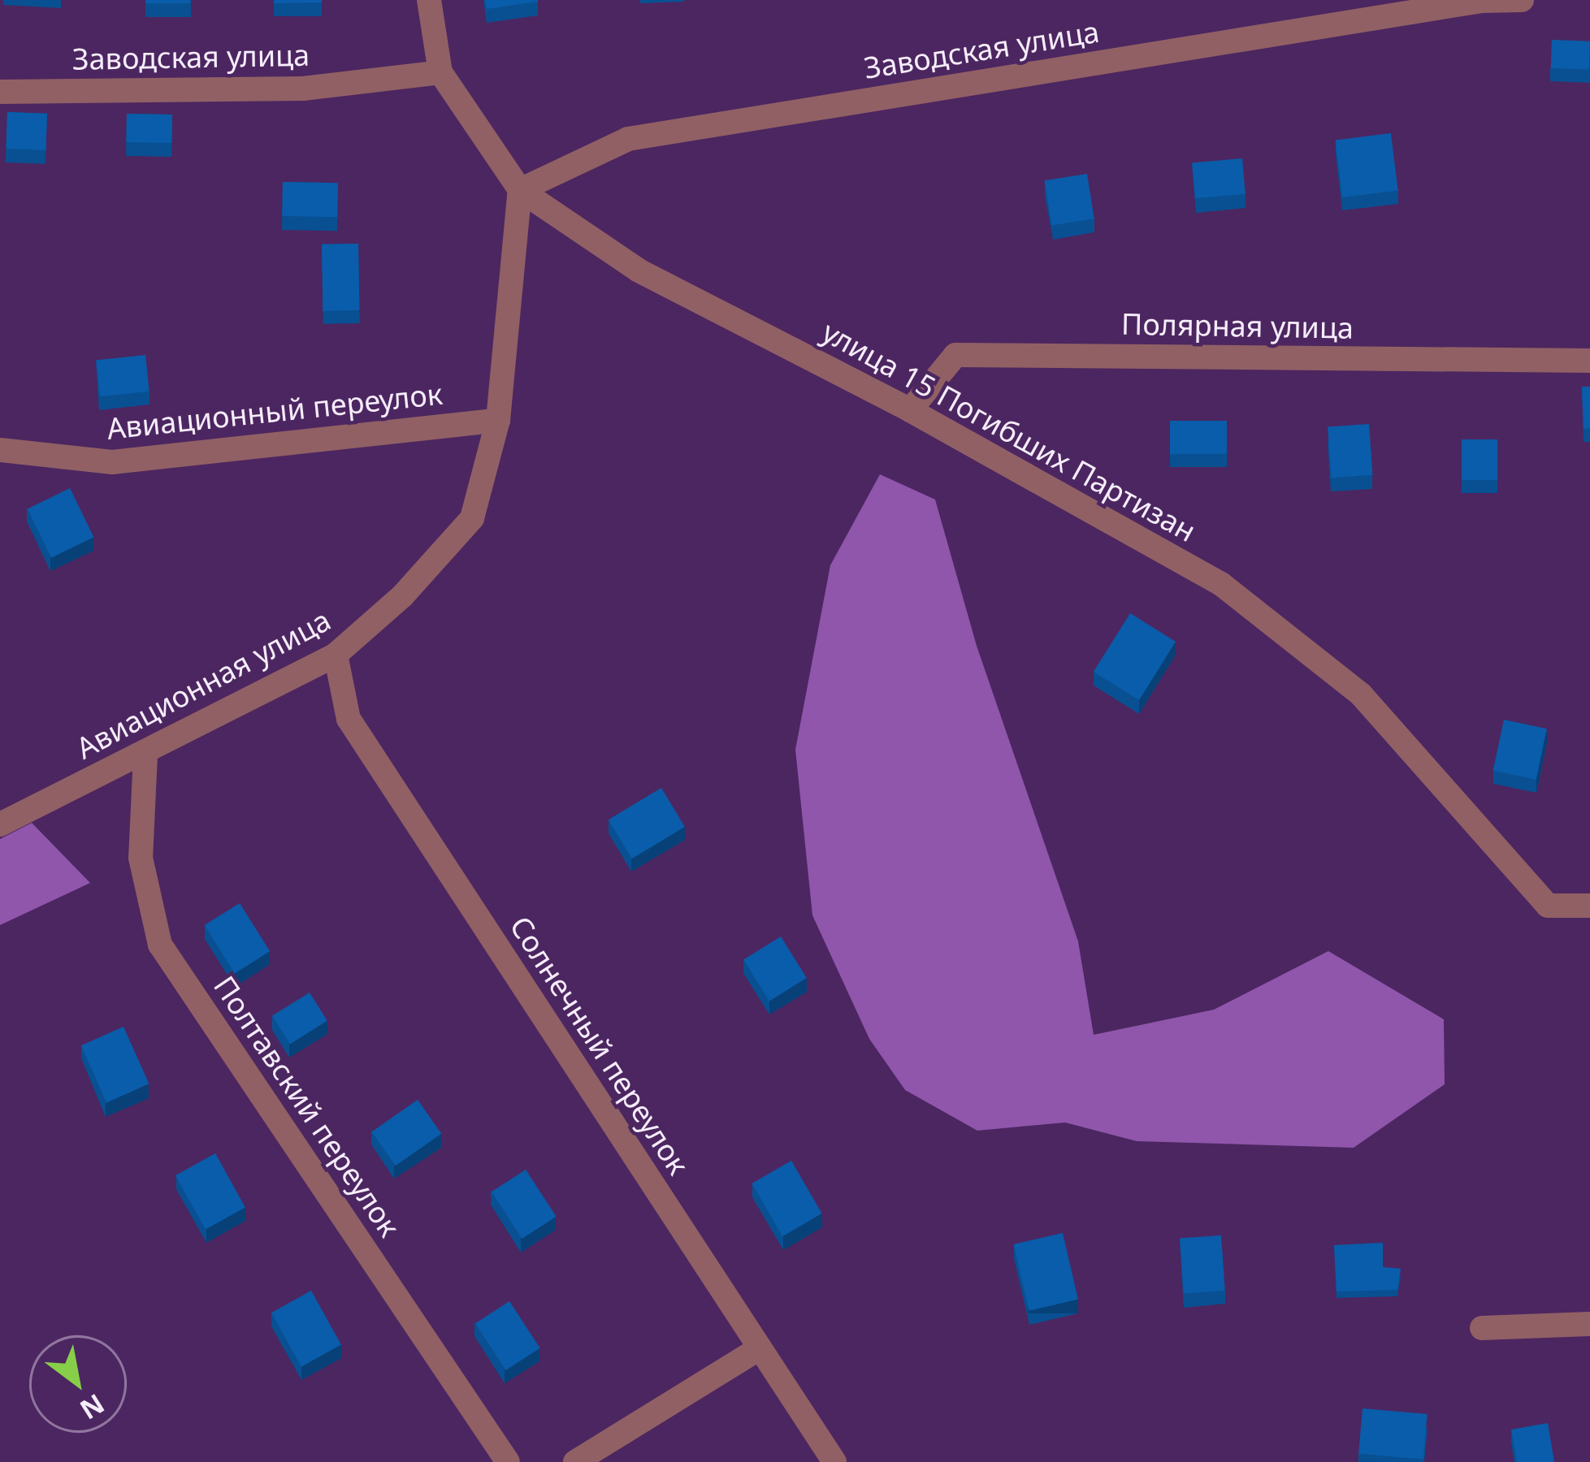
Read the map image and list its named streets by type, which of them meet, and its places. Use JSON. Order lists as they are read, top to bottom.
{
  "streets": {
    "street": [
      "Заводская улица",
      "Полярная улица",
      "Авиационный переулок",
      "улица 15 Погибших Партизан",
      "Авиационная улица",
      "Солнечный переулок",
      "Полтавский переулок"
    ]
  },
  "crossings": [
    ["Заводская улица", "улица 15 Погибших Партизан"],
    ["Заводская улица", "Авиационная улица"],
    ["Полярная улица", "улица 15 Погибших Партизан"],
    ["Авиационный переулок", "Авиационная улица"],
    ["улица 15 Погибших Партизан", "Авиационная улица"],
    ["Авиационная улица", "Солнечный переулок"],
    ["Авиационная улица", "Полтавский переулок"]
  ],
  "north": "bottom right"
}
